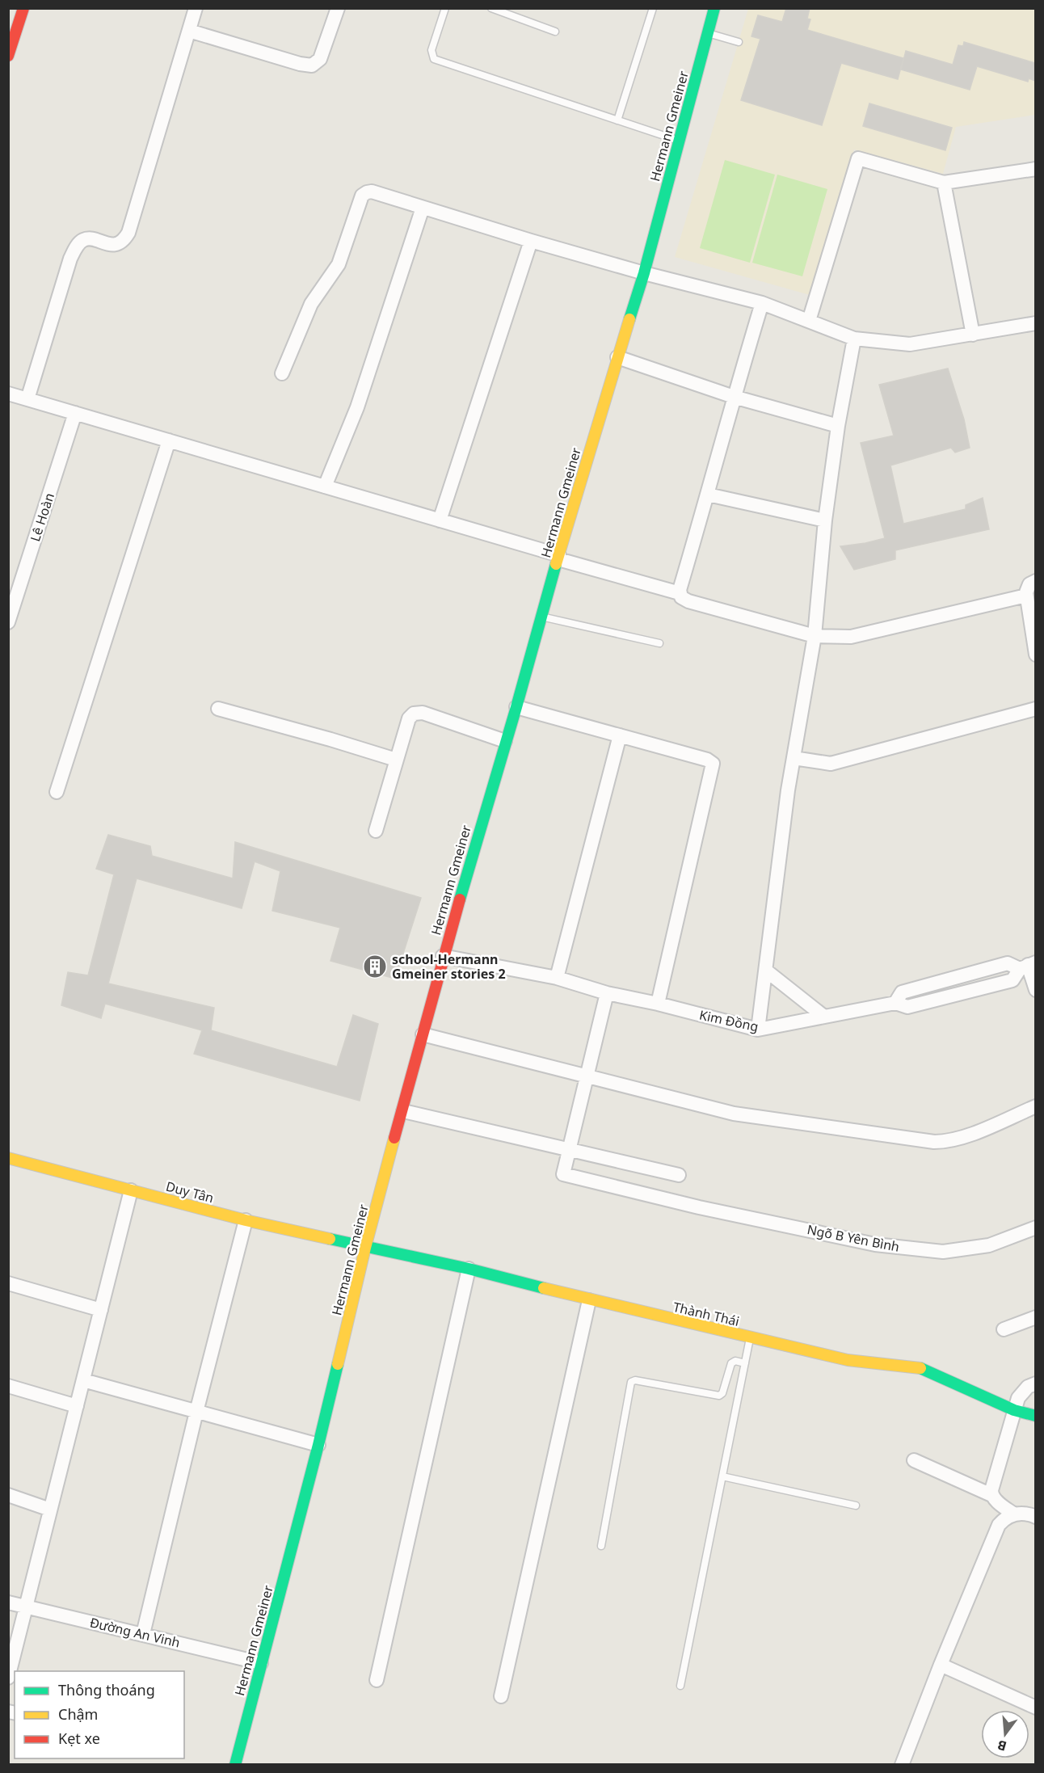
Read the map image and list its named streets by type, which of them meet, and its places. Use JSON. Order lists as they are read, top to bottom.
{
  "streets": {
    "street": [
      "Hermann Gmeiner",
      "Lê Hoàn",
      "Kim Đồng",
      "Duy Tân",
      "Ngõ B Yên Bình",
      "Thành Thái",
      "Đường An Vinh"
    ]
  },
  "crossings": [
    ["Hermann Gmeiner", "Kim Đồng"],
    ["Hermann Gmeiner", "Duy Tân"],
    ["Hermann Gmeiner", "Thành Thái"],
    ["Hermann Gmeiner", "Đường An Vinh"],
    ["Duy Tân", "Thành Thái"]
  ],
  "places": {
    "building": ["school-Hermann Gmeiner stories 2"]
  },
  "legend": ["Thông thoáng", "Chậm", "Kẹt xe"],
  "north": "bottom"
}
